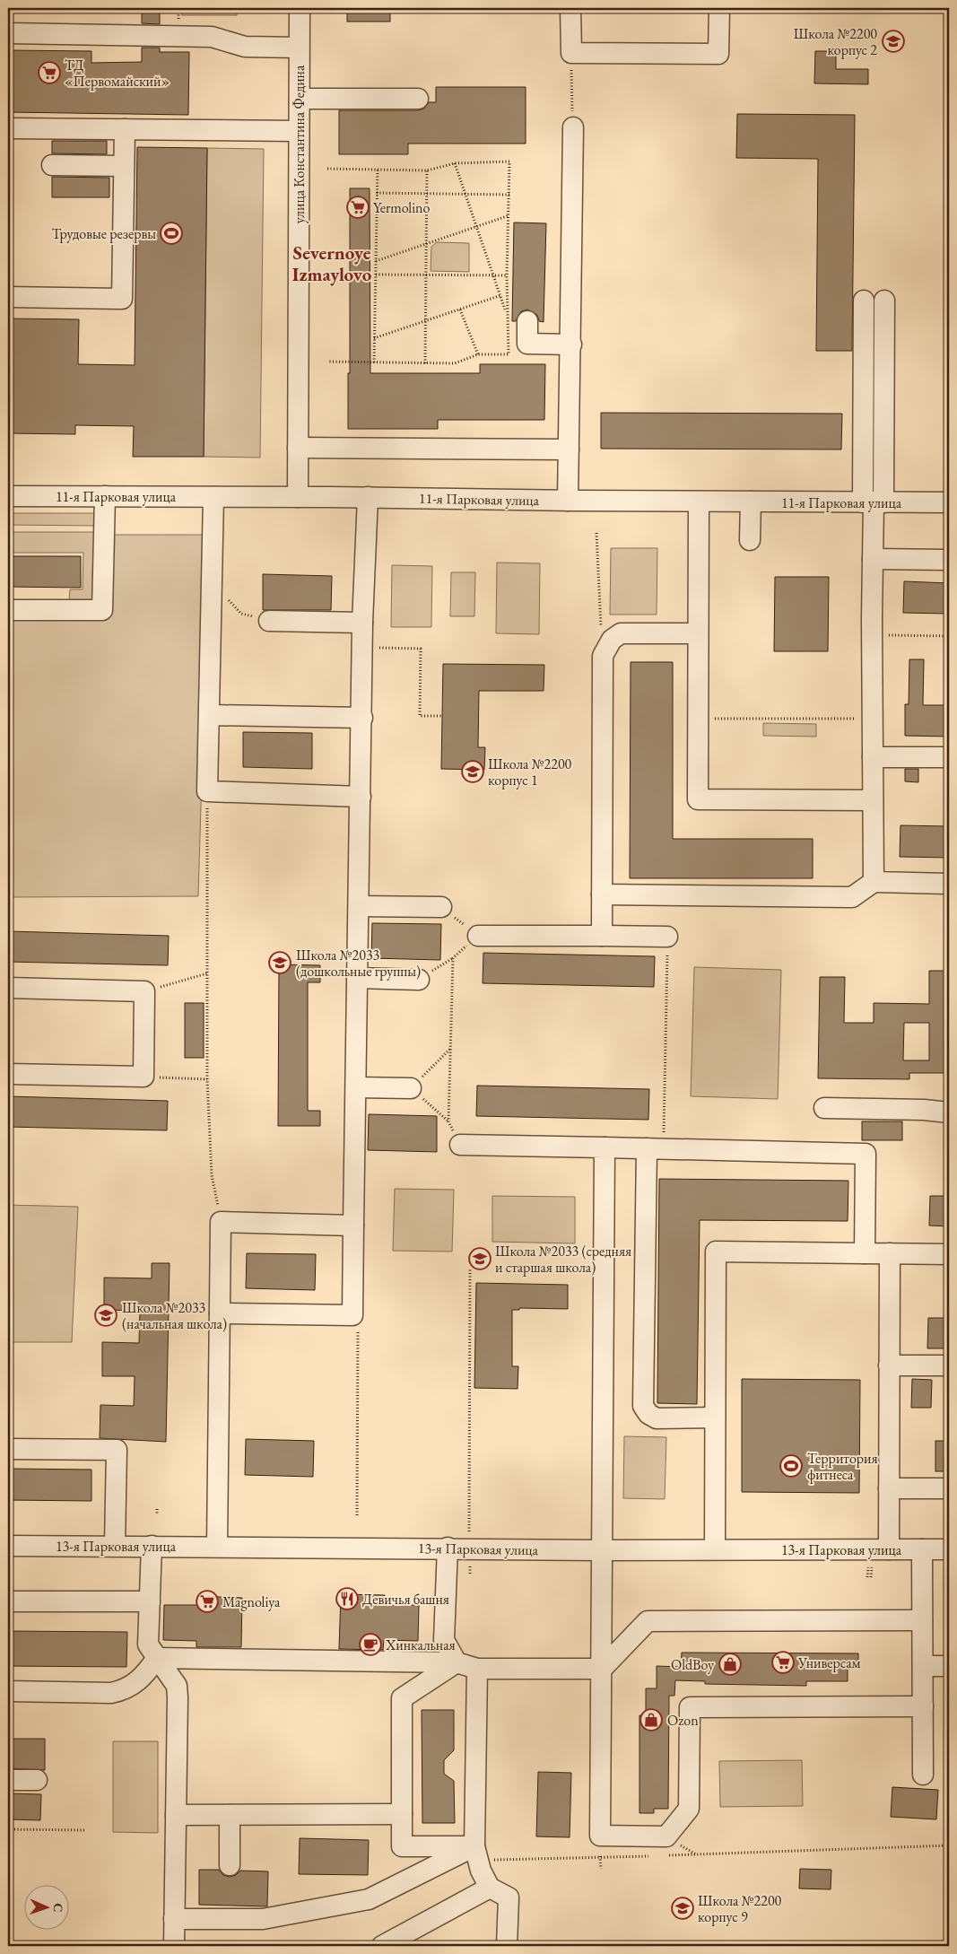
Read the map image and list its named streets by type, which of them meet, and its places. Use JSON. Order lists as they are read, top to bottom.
{
  "streets": {
    "street": ["улица Константина Федина", "11-я Парковая улица", "13-я Парковая улица"]
  },
  "crossings": [
    ["улица Константина Федина", "11-я Парковая улица"]
  ],
  "districts": ["Severnoye Izmaylovo"],
  "places": {
    "school or university": [
      "Школа №2200 корпус 2",
      "Школа №2200 корпус 1",
      "Школа №2033 (дошкольные группы)",
      "Школа №2033 (средняя и старшая школа)",
      "Школа №2033 (начальная школа)",
      "Школа №2200 корпус 9"
    ],
    "supermarket": [
      "ТД «Первомайский»",
      "Yermolino",
      "Magnoliya",
      "Универсам"
    ],
    "sports": ["Трудовые резервы", "Территория фитнеса"],
    "restaurant": ["Девичья башня"],
    "cafe": ["Хинкальная"],
    "shop": ["OldBoy", "Ozon"]
  },
  "north": "right"
}
